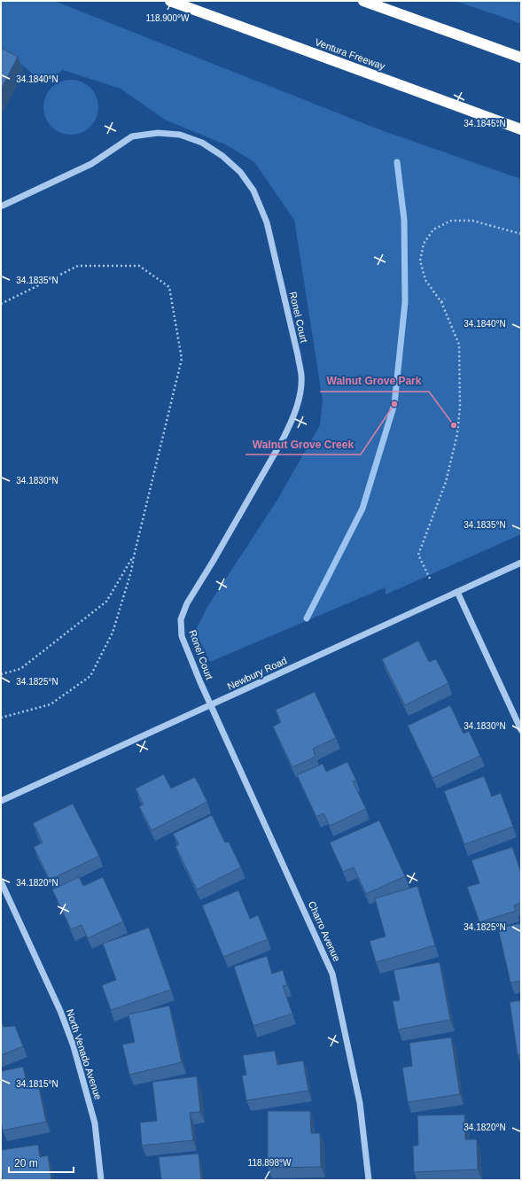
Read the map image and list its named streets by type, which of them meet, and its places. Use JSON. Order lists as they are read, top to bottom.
{
  "streets": {
    "highway": ["Ventura Freeway"],
    "street": [
      "Ronel Court",
      "Newbury Road",
      "Charro Avenue",
      "North Venado Avenue"
    ]
  },
  "crossings": [
    ["Ronel Court", "Newbury Road"],
    ["Ronel Court", "Charro Avenue"],
    ["Newbury Road", "Charro Avenue"]
  ],
  "places": ["Walnut Grove Creek", "Walnut Grove Park"],
  "scale_bar": "20 m",
  "coordinates": [
    "118.900°W",
    "34.1840°N",
    "34.1845°N",
    "34.1835°N",
    "34.1830°N",
    "34.1825°N",
    "34.1820°N",
    "34.1815°N",
    "118.898°W"
  ]
}
